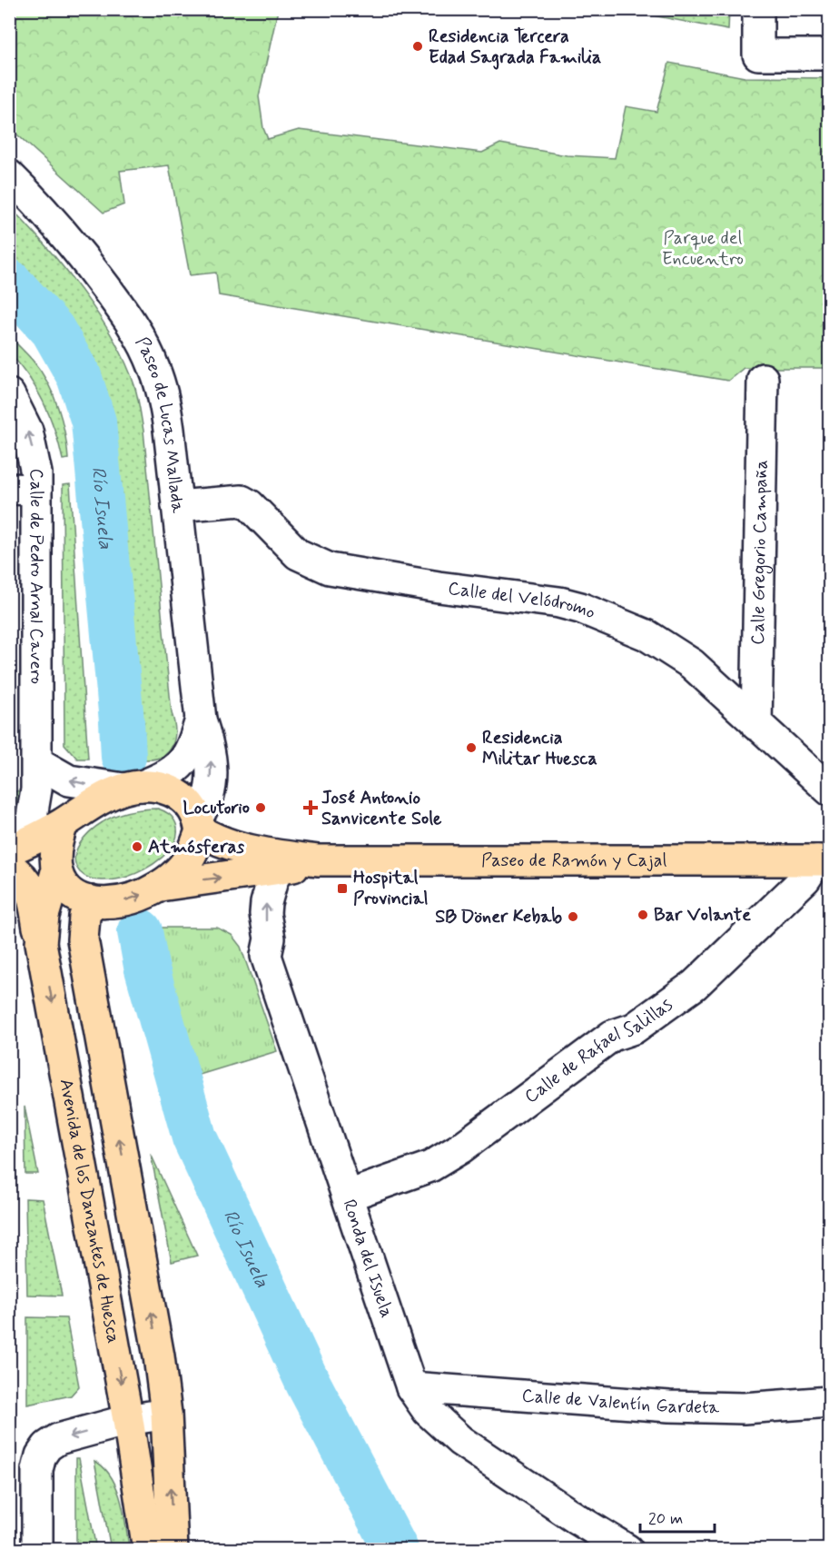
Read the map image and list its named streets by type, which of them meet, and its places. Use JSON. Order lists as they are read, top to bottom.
{
  "streets": {
    "main road": ["Paseo de Ramón y Cajal", "Avenida de los Danzantes de Huesca"],
    "street": [
      "Paseo de Lucas Mallada",
      "Calle Gregorio Campaña",
      "Calle de Pedro Arnal Cavero",
      "Calle del Velódromo",
      "Calle de Rafael Salillas",
      "Ronda del Isuela",
      "Calle de Valentín Gardeta"
    ]
  },
  "crossings": [
    ["Paseo de Lucas Mallada", "Calle de Pedro Arnal Cavero"],
    ["Paseo de Lucas Mallada", "Calle del Velódromo"],
    ["Paseo de Lucas Mallada", "Paseo de Ramón y Cajal"],
    ["Paseo de Lucas Mallada", "Avenida de los Danzantes de Huesca"],
    ["Calle Gregorio Campaña", "Calle del Velódromo"],
    ["Calle de Pedro Arnal Cavero", "Paseo de Ramón y Cajal"],
    ["Calle de Pedro Arnal Cavero", "Avenida de los Danzantes de Huesca"],
    ["Paseo de Ramón y Cajal", "Calle de Rafael Salillas"],
    ["Paseo de Ramón y Cajal", "Avenida de los Danzantes de Huesca"],
    ["Paseo de Ramón y Cajal", "Ronda del Isuela"],
    ["Calle de Rafael Salillas", "Ronda del Isuela"],
    ["Ronda del Isuela", "Calle de Valentín Gardeta"]
  ],
  "one_way": ["Ronda del Isuela"],
  "water": ["Río Isuela"],
  "parks": ["Parque del Encuentro"],
  "places": {
    "other": [
      "Residencia Tercera Edad Sagrada Familia",
      "Residencia Militar Huesca",
      "Locutorio",
      "Atmósferas",
      "Bar Volante",
      "SB Döner Kebab"
    ],
    "health": ["José Antonio Sanvicente Sole"],
    "transit": ["Hospital Provincial"]
  },
  "scale_bar": "20 m"
}
